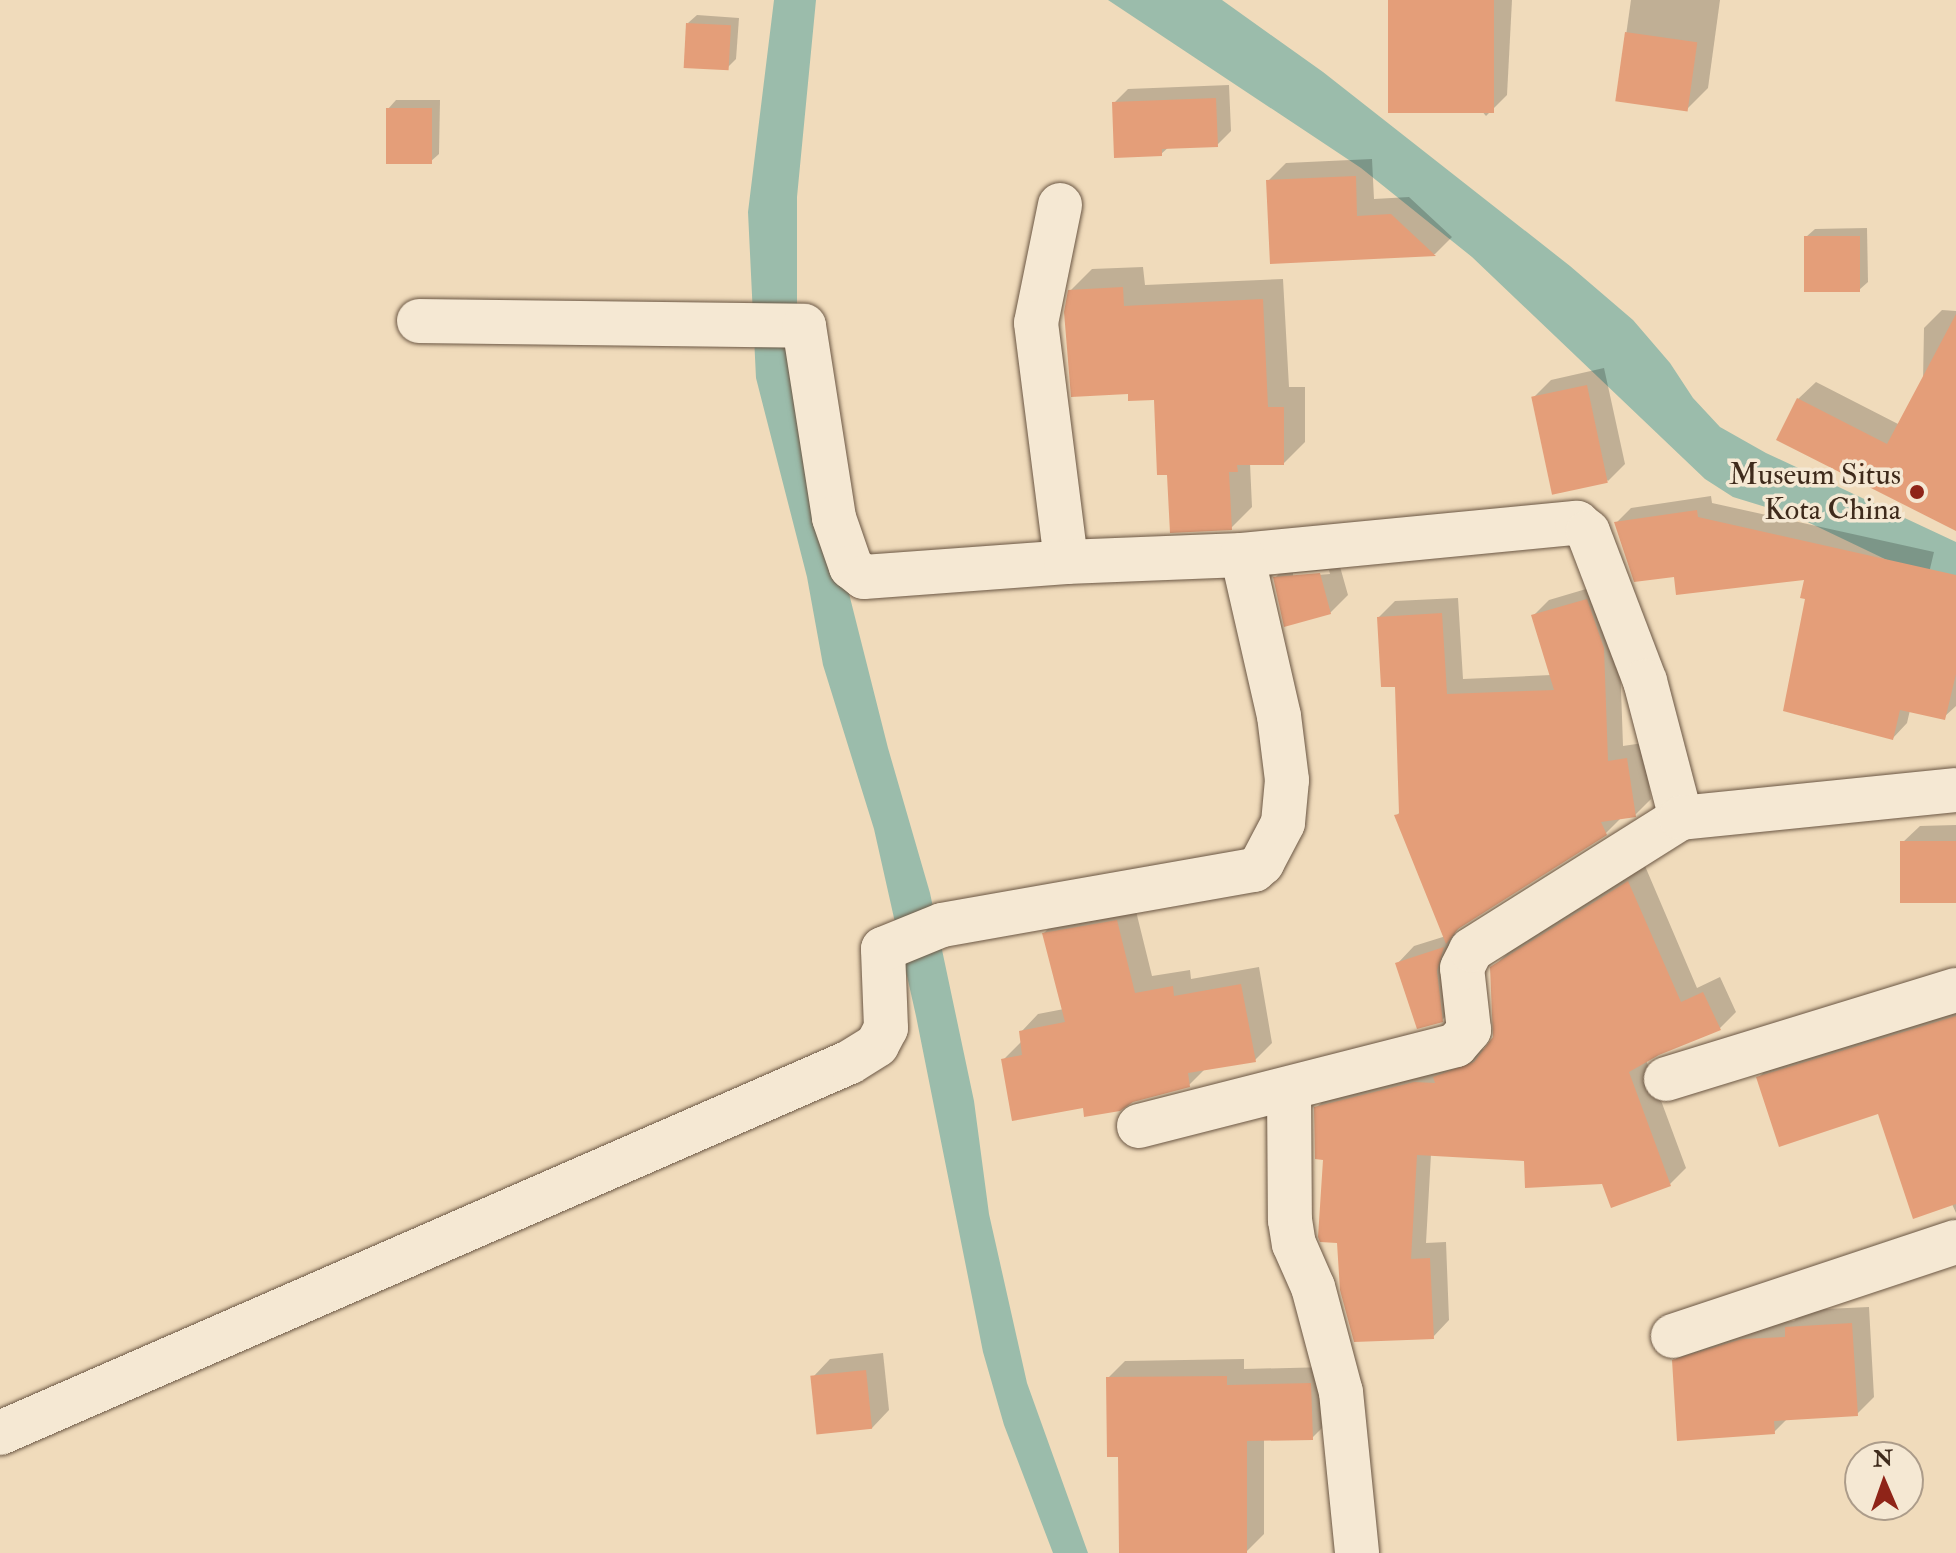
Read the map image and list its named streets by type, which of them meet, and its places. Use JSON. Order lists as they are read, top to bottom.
{
  "places": ["Museum Situs Kota China"],
  "north": "top"
}
